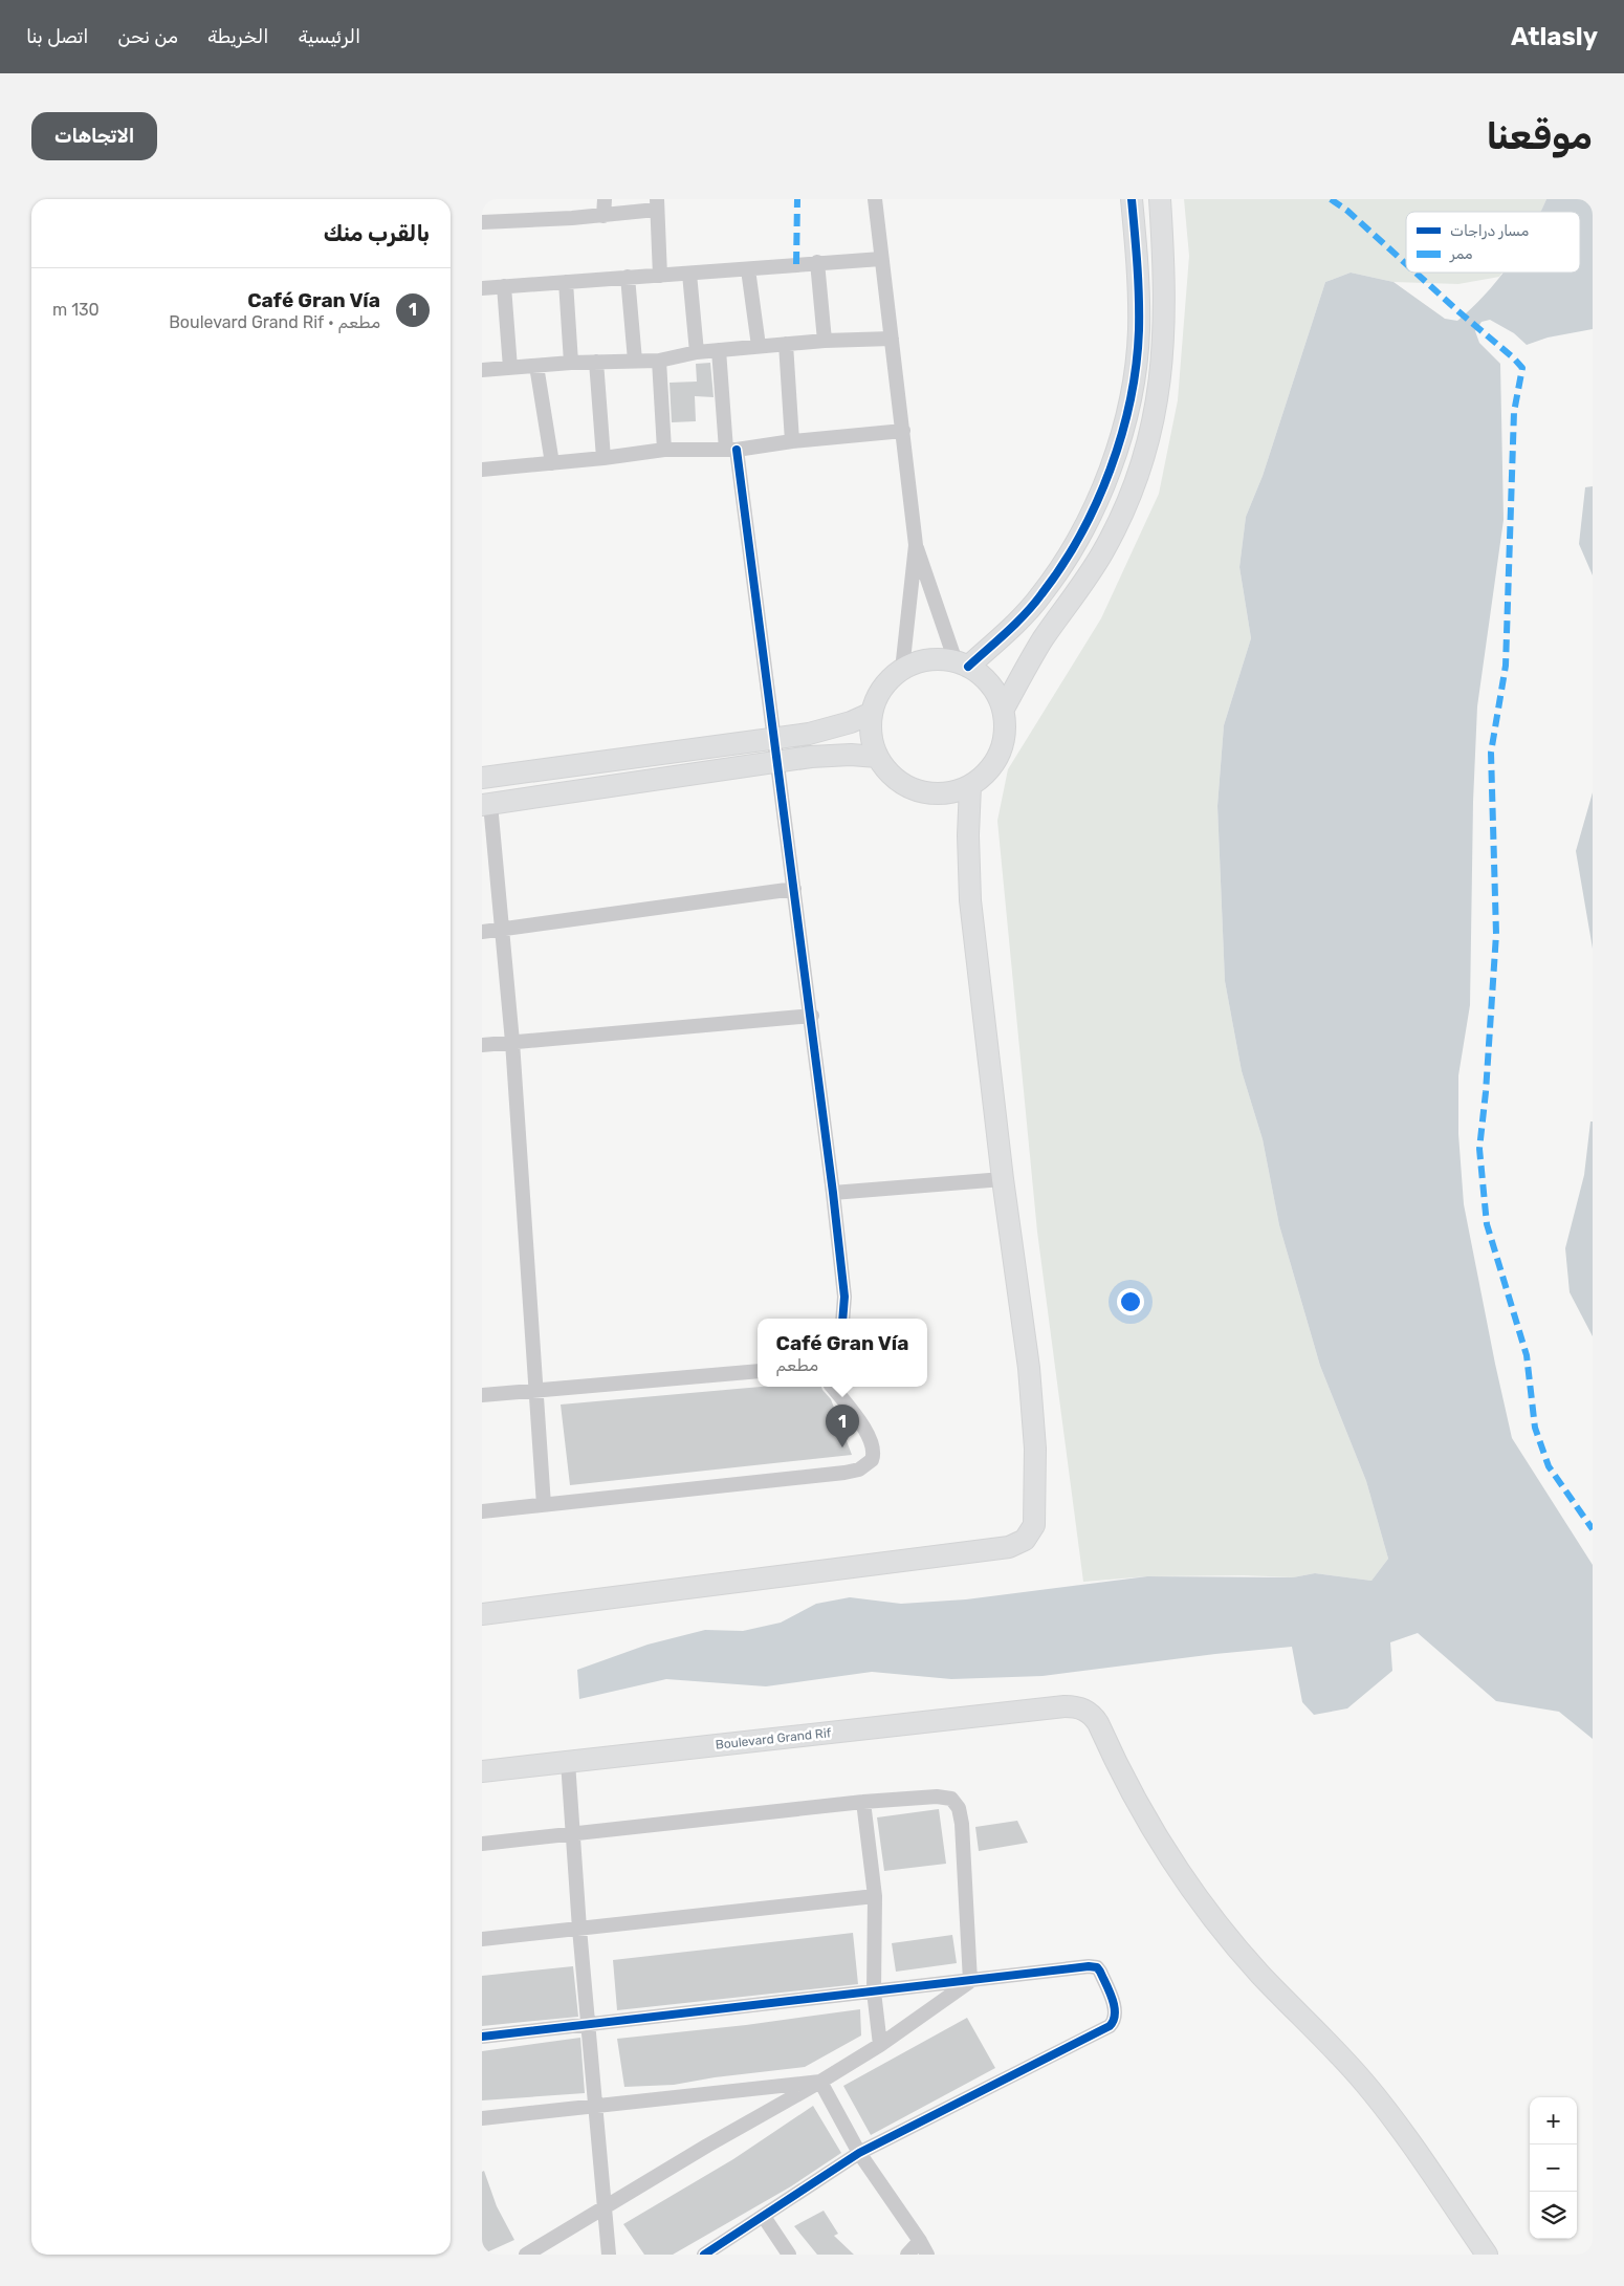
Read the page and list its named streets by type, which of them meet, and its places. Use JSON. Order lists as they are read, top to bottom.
{
  "streets": {
    "main road": ["Boulevard Grand Rif"]
  },
  "legend": ["مسار دراجات", "ممر"],
  "page": {
    "header": "Atlasly",
    "nav": [
      "الرئيسية",
      "الخريطة",
      "من نحن",
      "اتصل بنا"
    ],
    "buttons": "الاتجاهات",
    "title": "موقعنا",
    "heading": "بالقرب منك",
    "list": [
      {
        "mark": "1",
        "name": "Café Gran Vía",
        "note": "مطعم · Boulevard Grand Rif",
        "value": "130 m"
      }
    ],
    "popup": ["Café Gran Vía", "مطعم"],
    "pins": "1",
    "map_buttons": ["+", "−"]
  }
}
